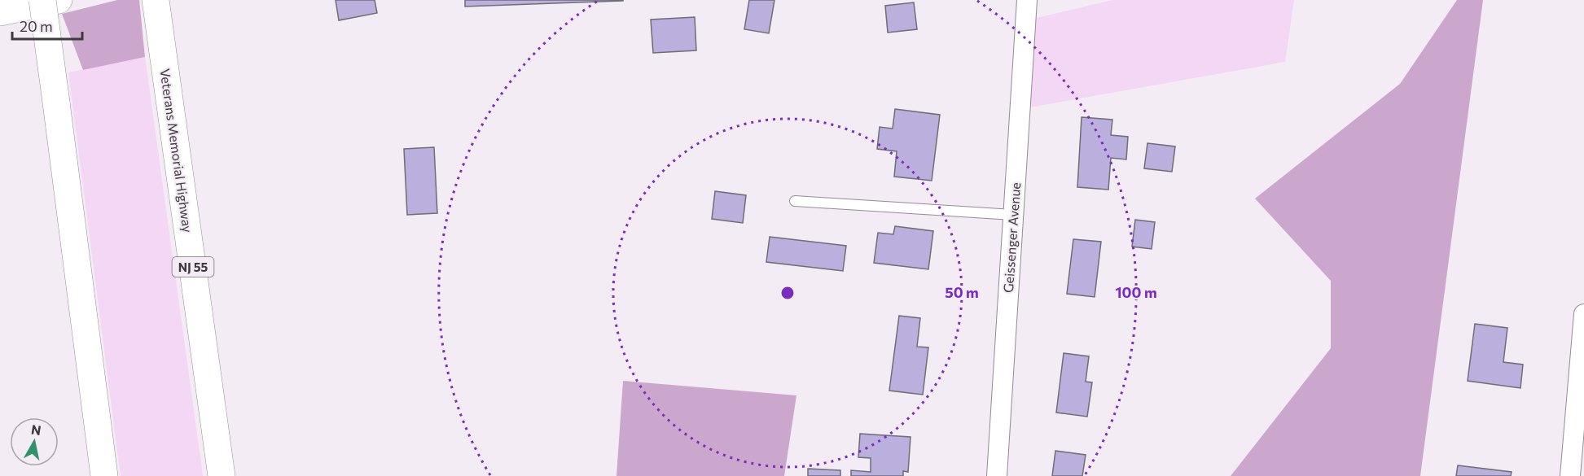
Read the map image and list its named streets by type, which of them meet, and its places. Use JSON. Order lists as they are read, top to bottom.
{
  "streets": {
    "main road": ["Veterans Memorial Highway", "NJ 55"],
    "street": ["Geissenger Avenue"]
  },
  "scale_bar": "20 m",
  "north": "top",
  "rings": ["50 m", "100 m"]
}
